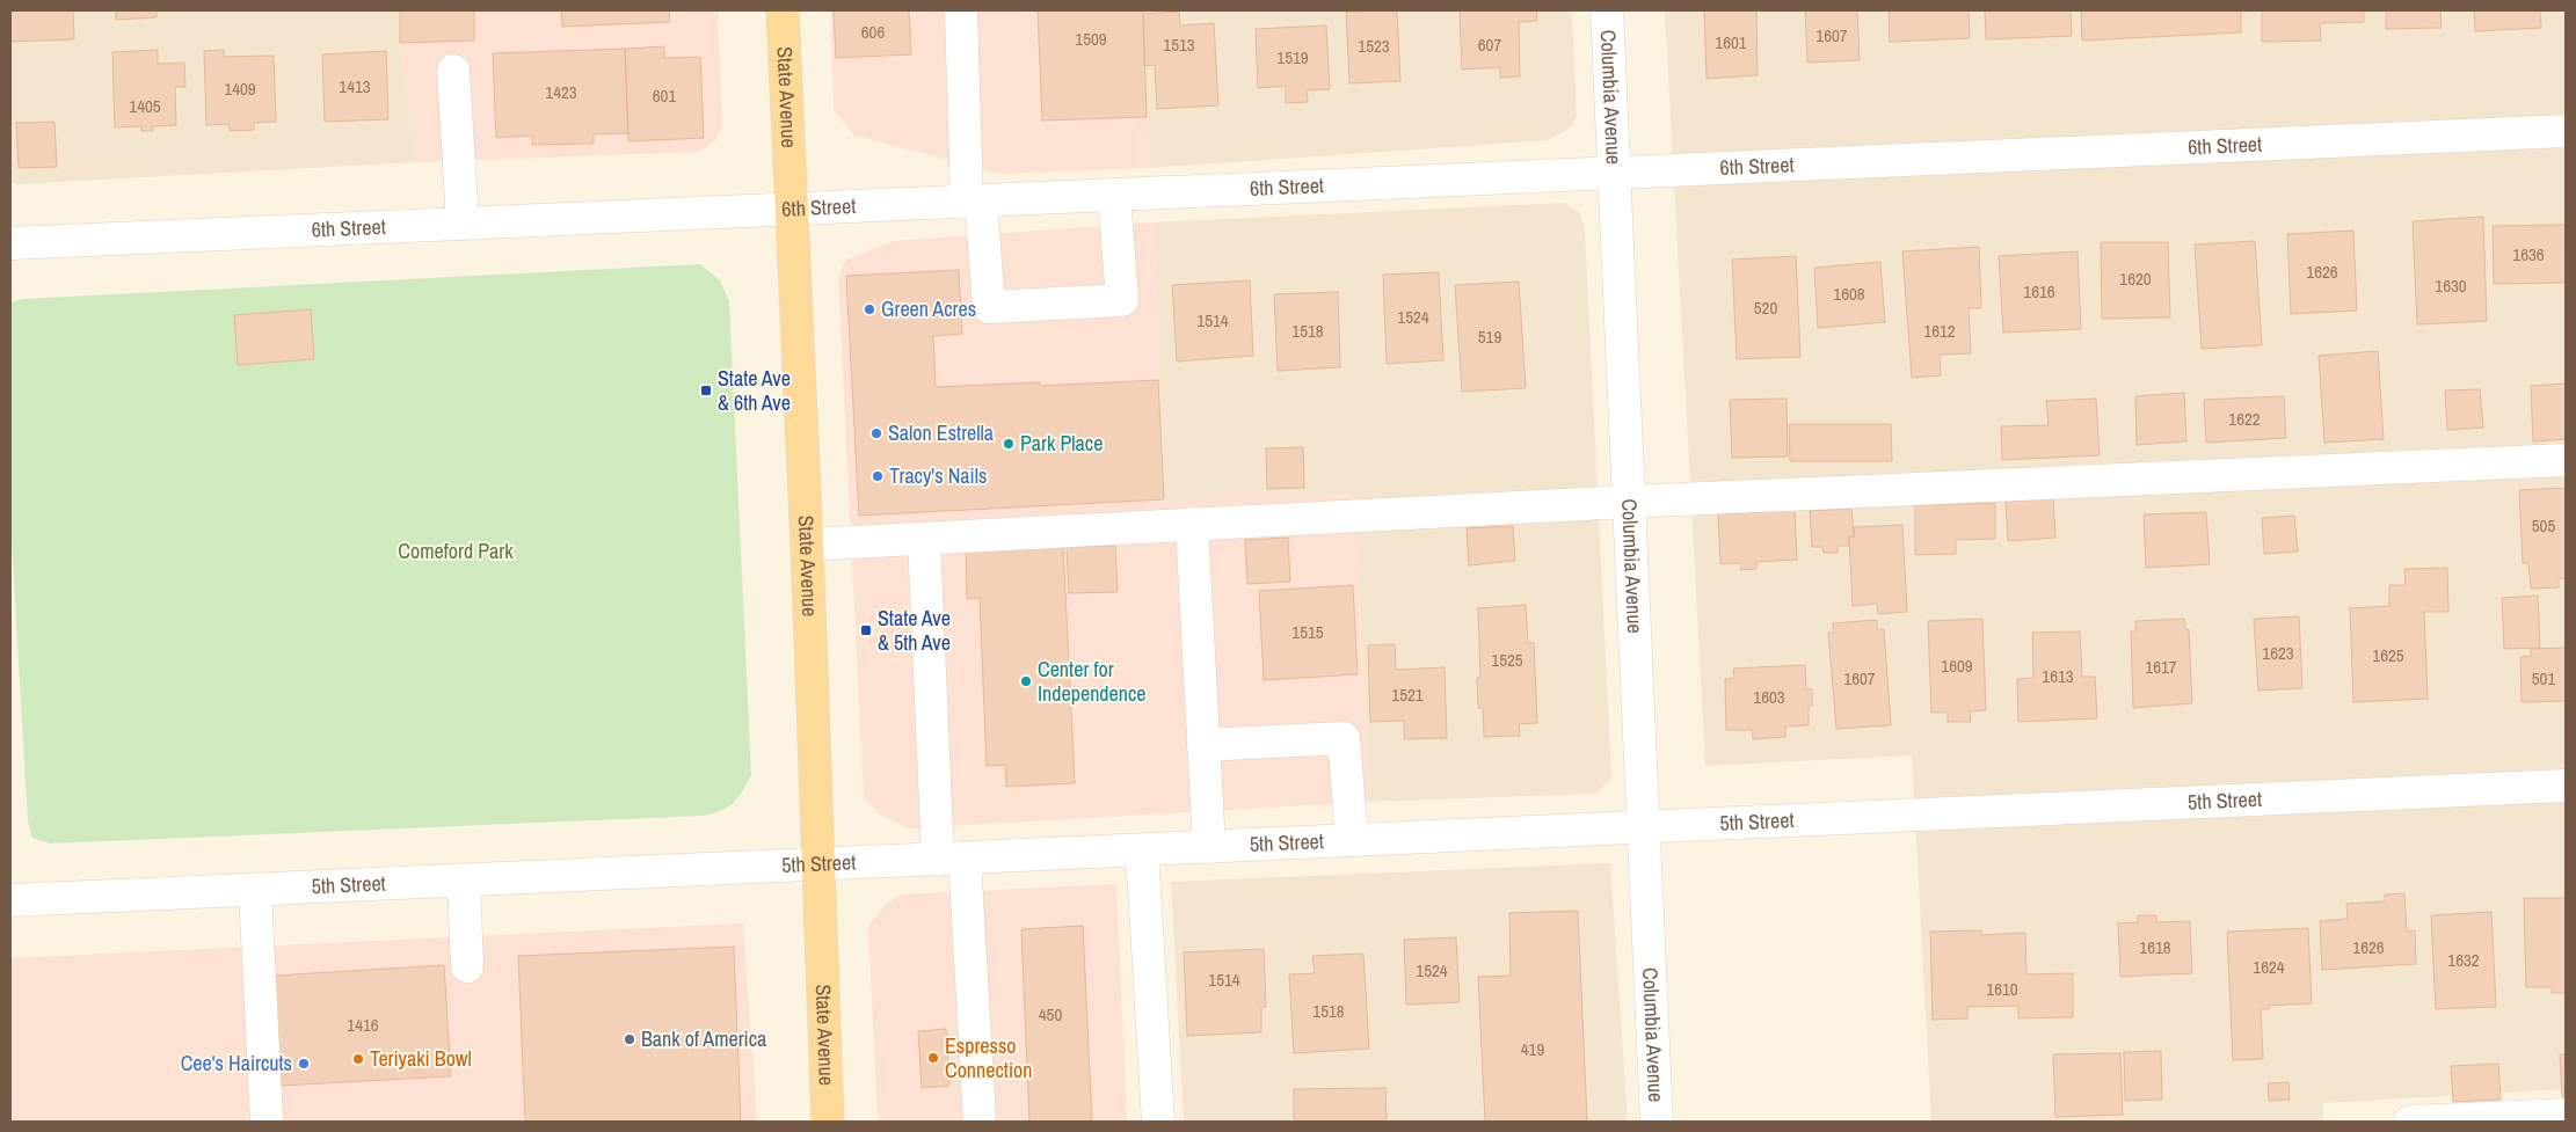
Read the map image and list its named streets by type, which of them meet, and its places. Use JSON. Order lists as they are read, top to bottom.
{
  "streets": {
    "main road": ["State Avenue"],
    "street": ["Columbia Avenue", "6th Street", "5th Street"]
  },
  "crossings": [
    ["State Avenue", "6th Street"],
    ["State Avenue", "5th Street"],
    ["Columbia Avenue", "6th Street"],
    ["Columbia Avenue", "5th Street"]
  ],
  "parks": ["Comeford Park"],
  "places": {
    "other": [
      "Green Acres",
      "Salon Estrella",
      "Park Place",
      "Tracy's Nails",
      "Center for Independence",
      "Bank of America",
      "Espresso Connection",
      "Teriyaki Bowl",
      "Cee's Haircuts"
    ],
    "transit": ["State Ave & 6th Ave", "State Ave & 5th Ave"]
  },
  "house_numbers": [
    "606",
    "1607",
    "1509",
    "1601",
    "1513",
    "607",
    "1523",
    "1519",
    "1413",
    "1409",
    "1423",
    "601",
    "1405",
    "1636",
    "1626",
    "1620",
    "1630",
    "1616",
    "1608",
    "520",
    "1524",
    "1514",
    "1518",
    "1612",
    "519",
    "1622",
    "505",
    "1515",
    "1623",
    "1625",
    "1525",
    "1609",
    "1617",
    "1613",
    "1607",
    "501",
    "1521",
    "1603",
    "1618",
    "1626",
    "1632",
    "1624",
    "1524",
    "1514",
    "1610",
    "1518",
    "450",
    "1416",
    "419"
  ]
}
